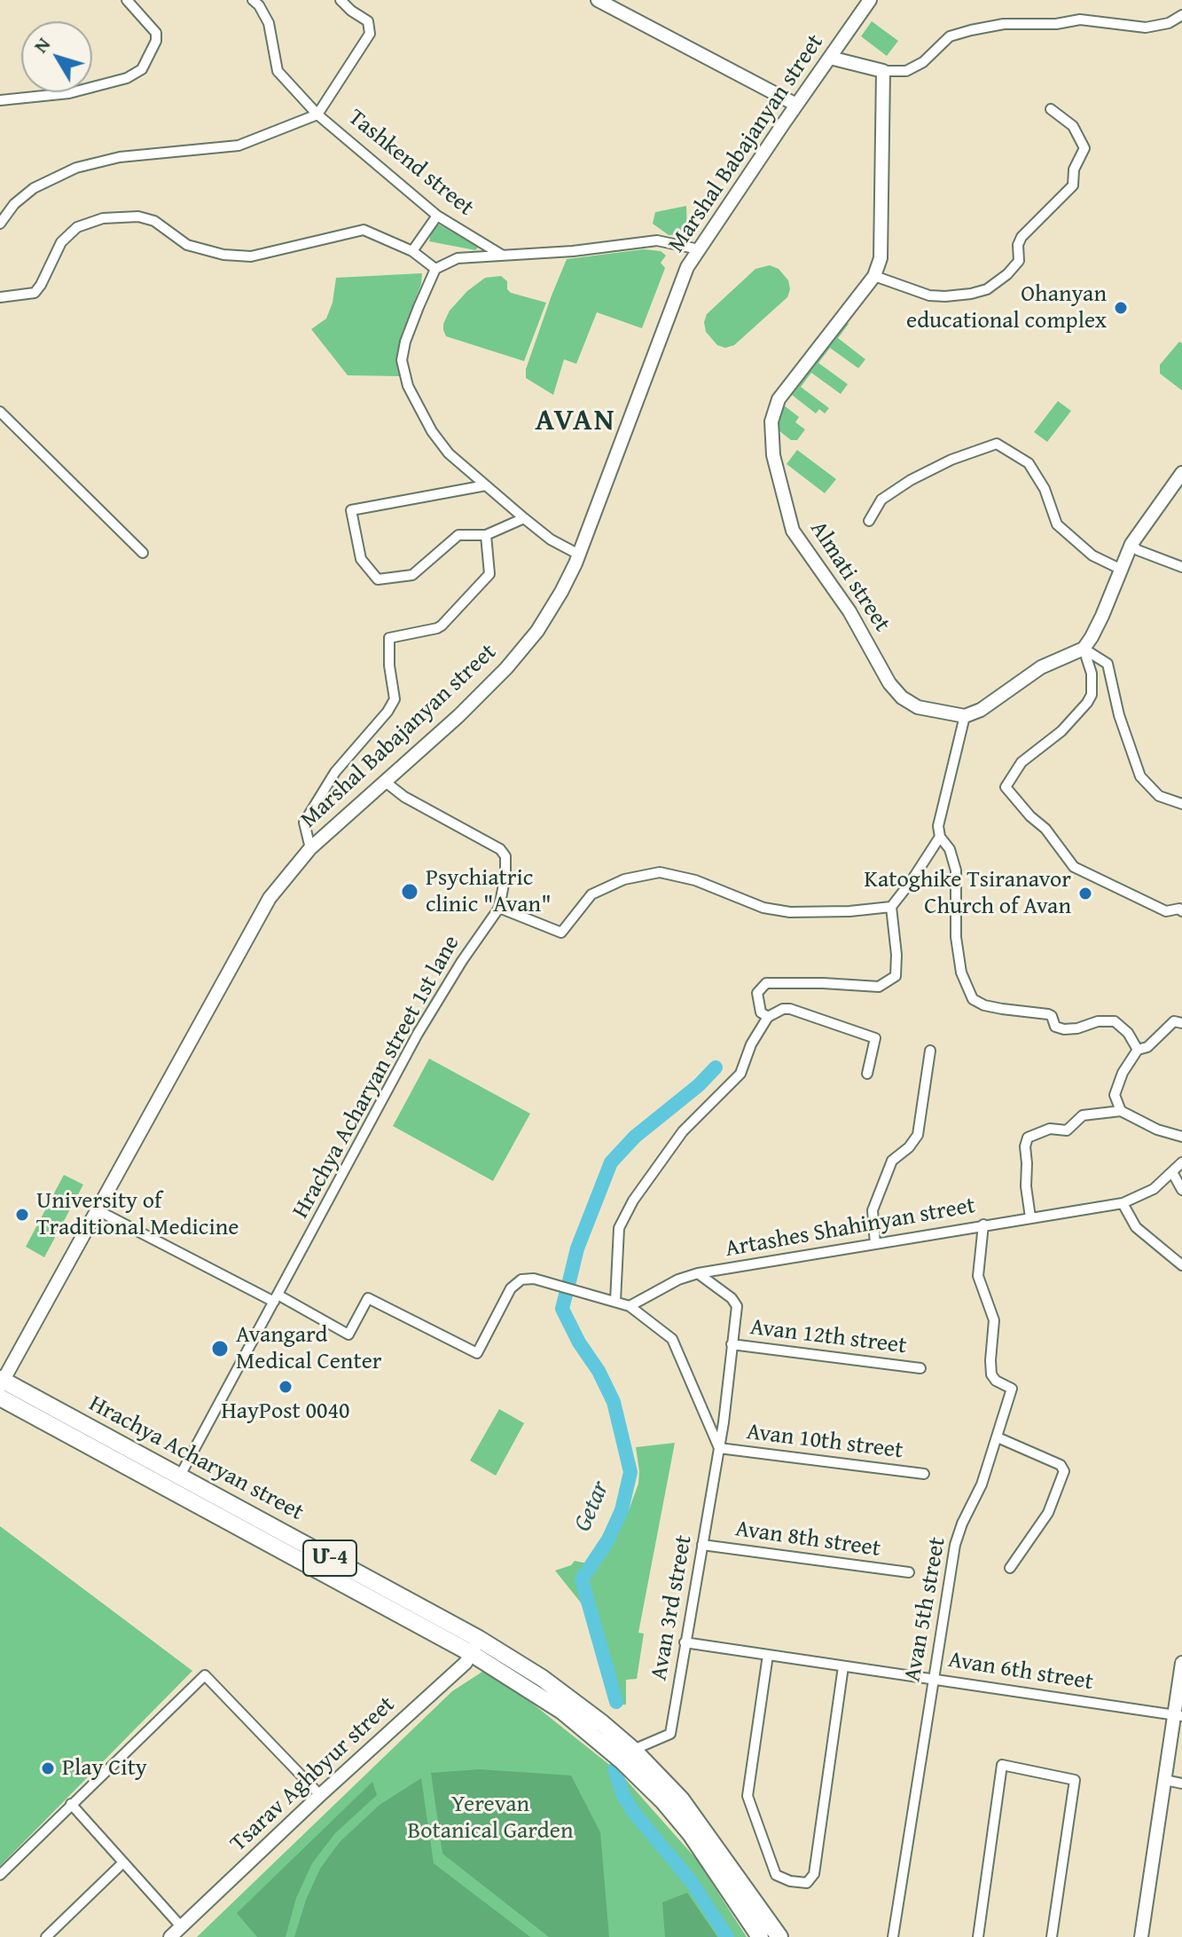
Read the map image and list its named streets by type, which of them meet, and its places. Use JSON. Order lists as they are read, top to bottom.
{
  "streets": {
    "highway": ["Hrachya Acharyan street", "Մ-4"],
    "main road": ["Marshal Babajanyan street", "Almati street", "Tsarav Aghbyur street"],
    "street": [
      "Tashkend street",
      "Hrachya Acharyan street 1st lane",
      "Artashes Shahinyan street",
      "Avan 12th street",
      "Avan 10th street",
      "Avan 8th street",
      "Avan 3rd street",
      "Avan 5th street",
      "Avan 6th street"
    ]
  },
  "crossings": [
    ["Marshal Babajanyan street", "Hrachya Acharyan street"],
    ["Hrachya Acharyan street 1st lane", "Hrachya Acharyan street"],
    ["Artashes Shahinyan street", "Avan 3rd street"],
    ["Artashes Shahinyan street", "Avan 5th street"],
    ["Avan 12th street", "Avan 3rd street"],
    ["Avan 10th street", "Avan 3rd street"],
    ["Hrachya Acharyan street", "Avan 3rd street"],
    ["Hrachya Acharyan street", "Tsarav Aghbyur street"],
    ["Avan 8th street", "Avan 3rd street"],
    ["Avan 3rd street", "Avan 6th street"],
    ["Avan 5th street", "Avan 6th street"]
  ],
  "districts": ["AVAN"],
  "water": ["Getar"],
  "parks": ["Yerevan Botanical Garden"],
  "places": [
    "Ohanyan educational complex",
    "Psychiatric clinic \"Avan\"",
    "Katoghike Tsiranavor Church of Avan",
    "University of Traditional Medicine",
    "Avangard Medical Center",
    "HayPost 0040",
    "Play City"
  ],
  "north": "top left"
}
